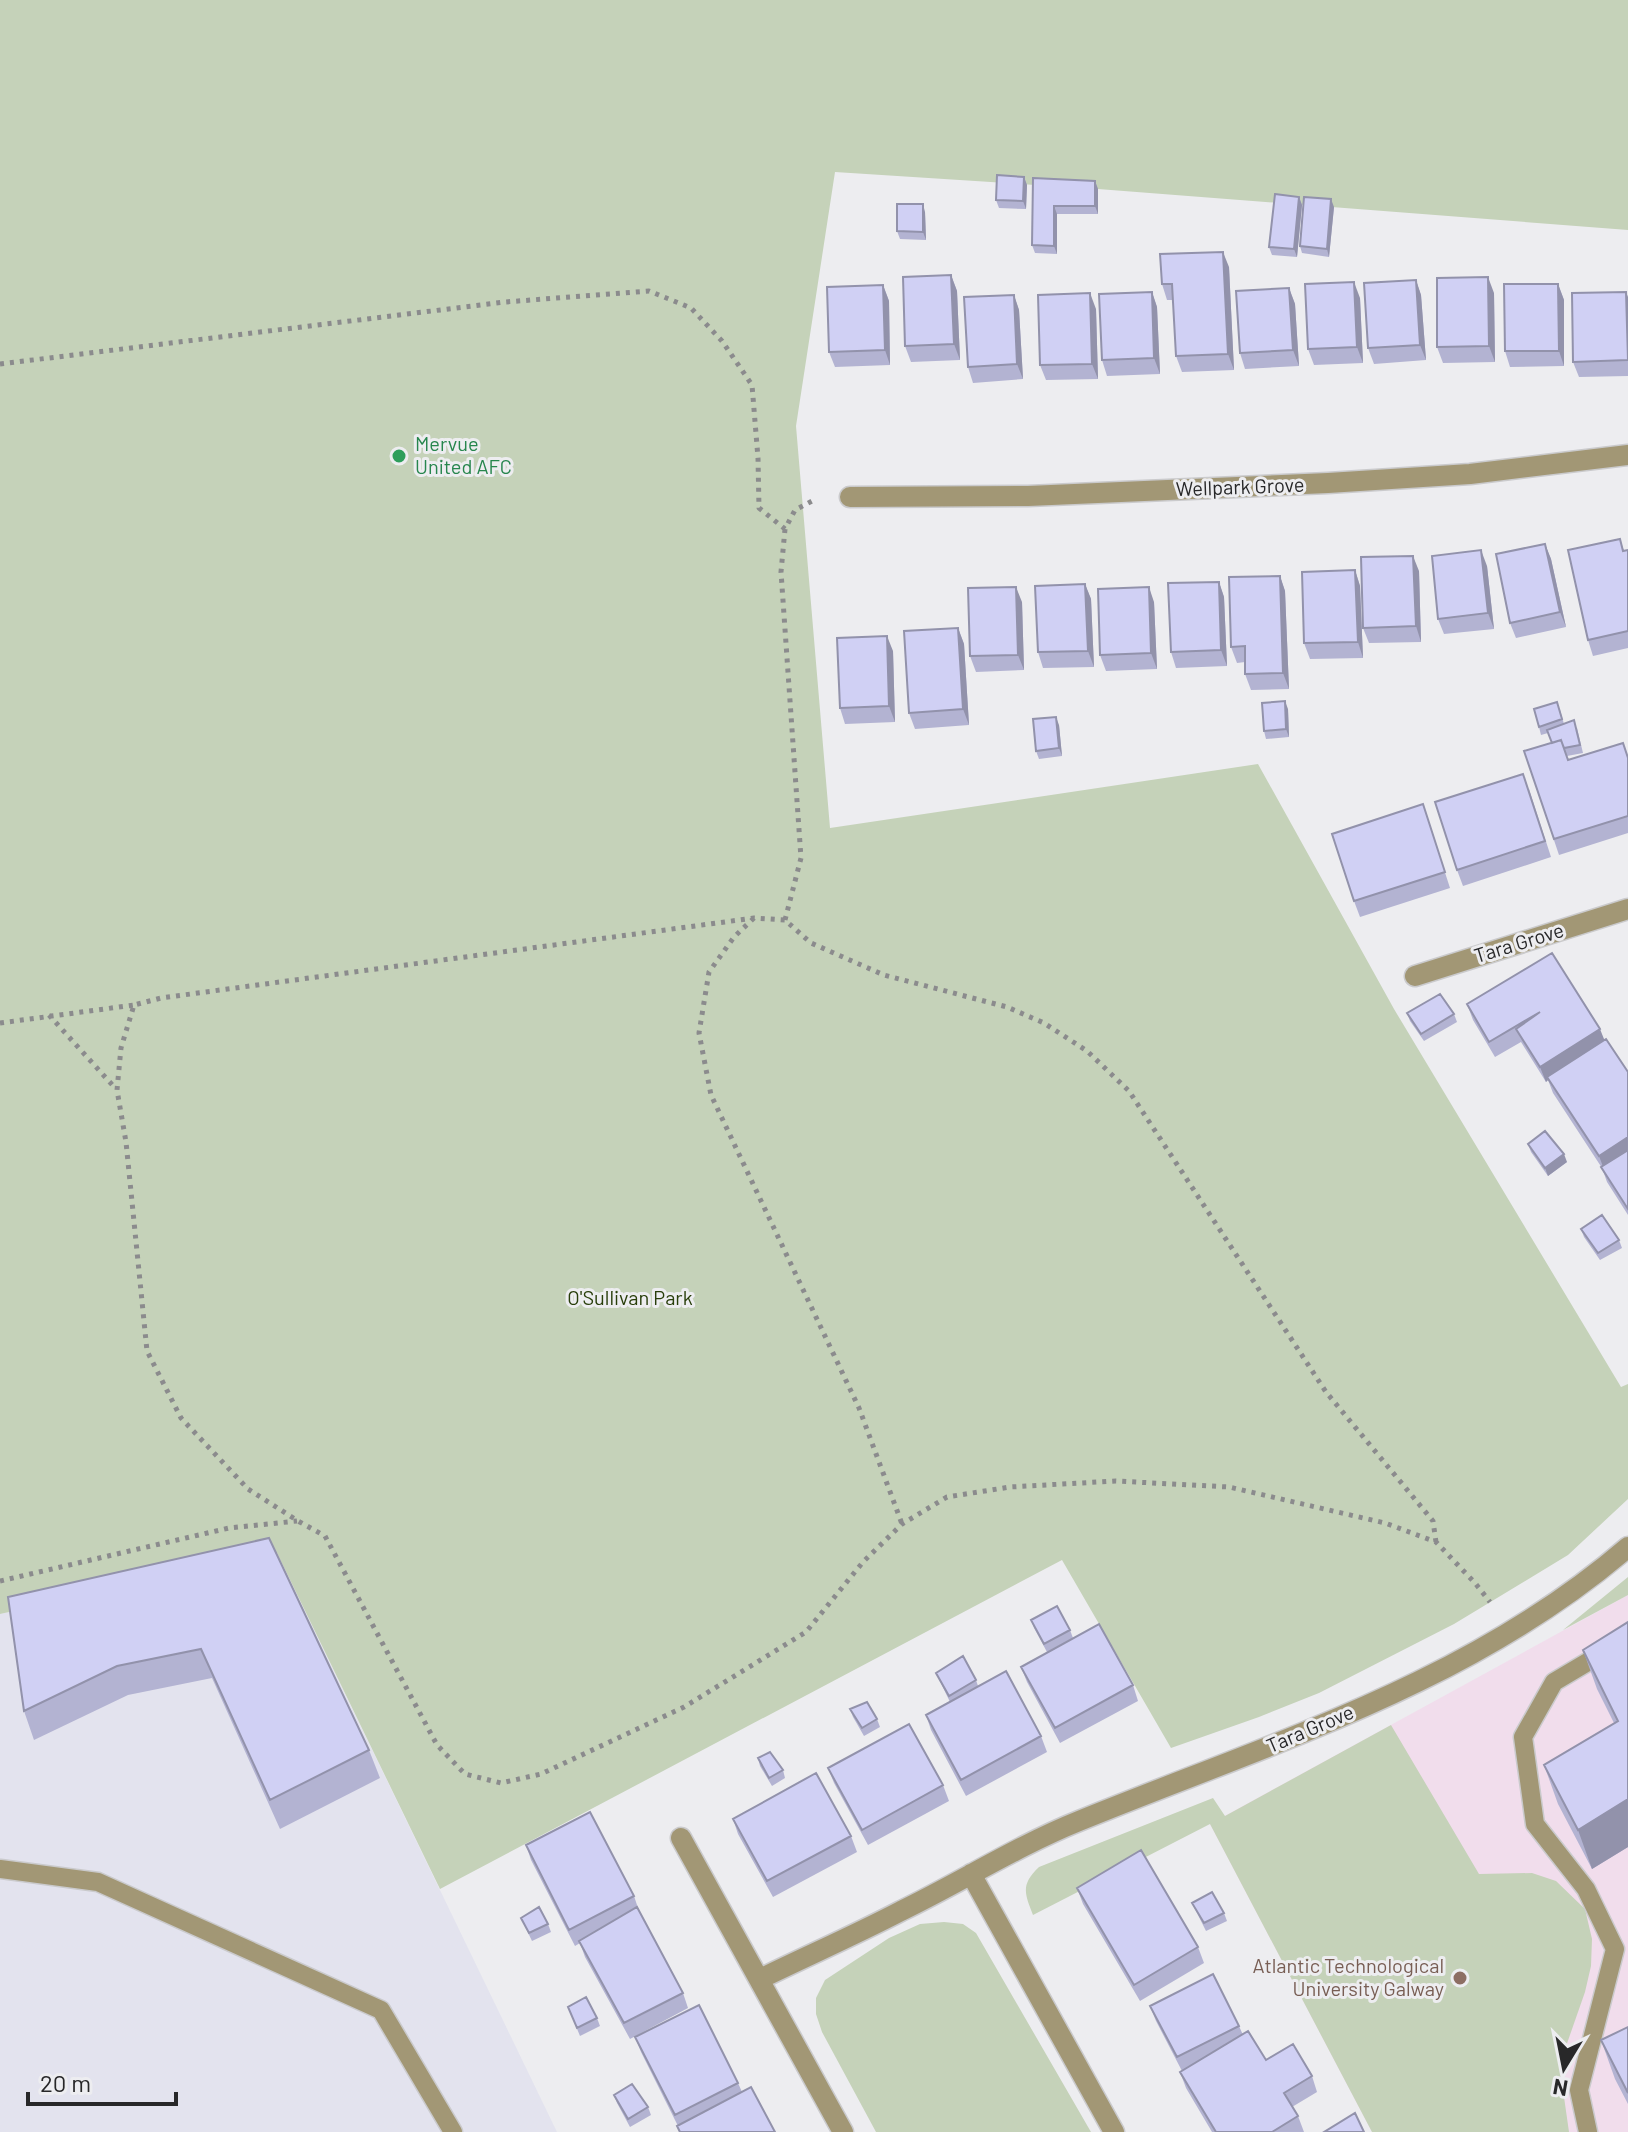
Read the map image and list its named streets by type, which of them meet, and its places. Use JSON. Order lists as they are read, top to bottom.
{
  "streets": {
    "street": ["Wellpark Grove", "Tara Grove"]
  },
  "parks": ["O'Sullivan Park"],
  "places": ["Mervue United AFC", "Atlantic Technological University Galway"],
  "scale_bar": "20 m",
  "north": "bottom"
}
